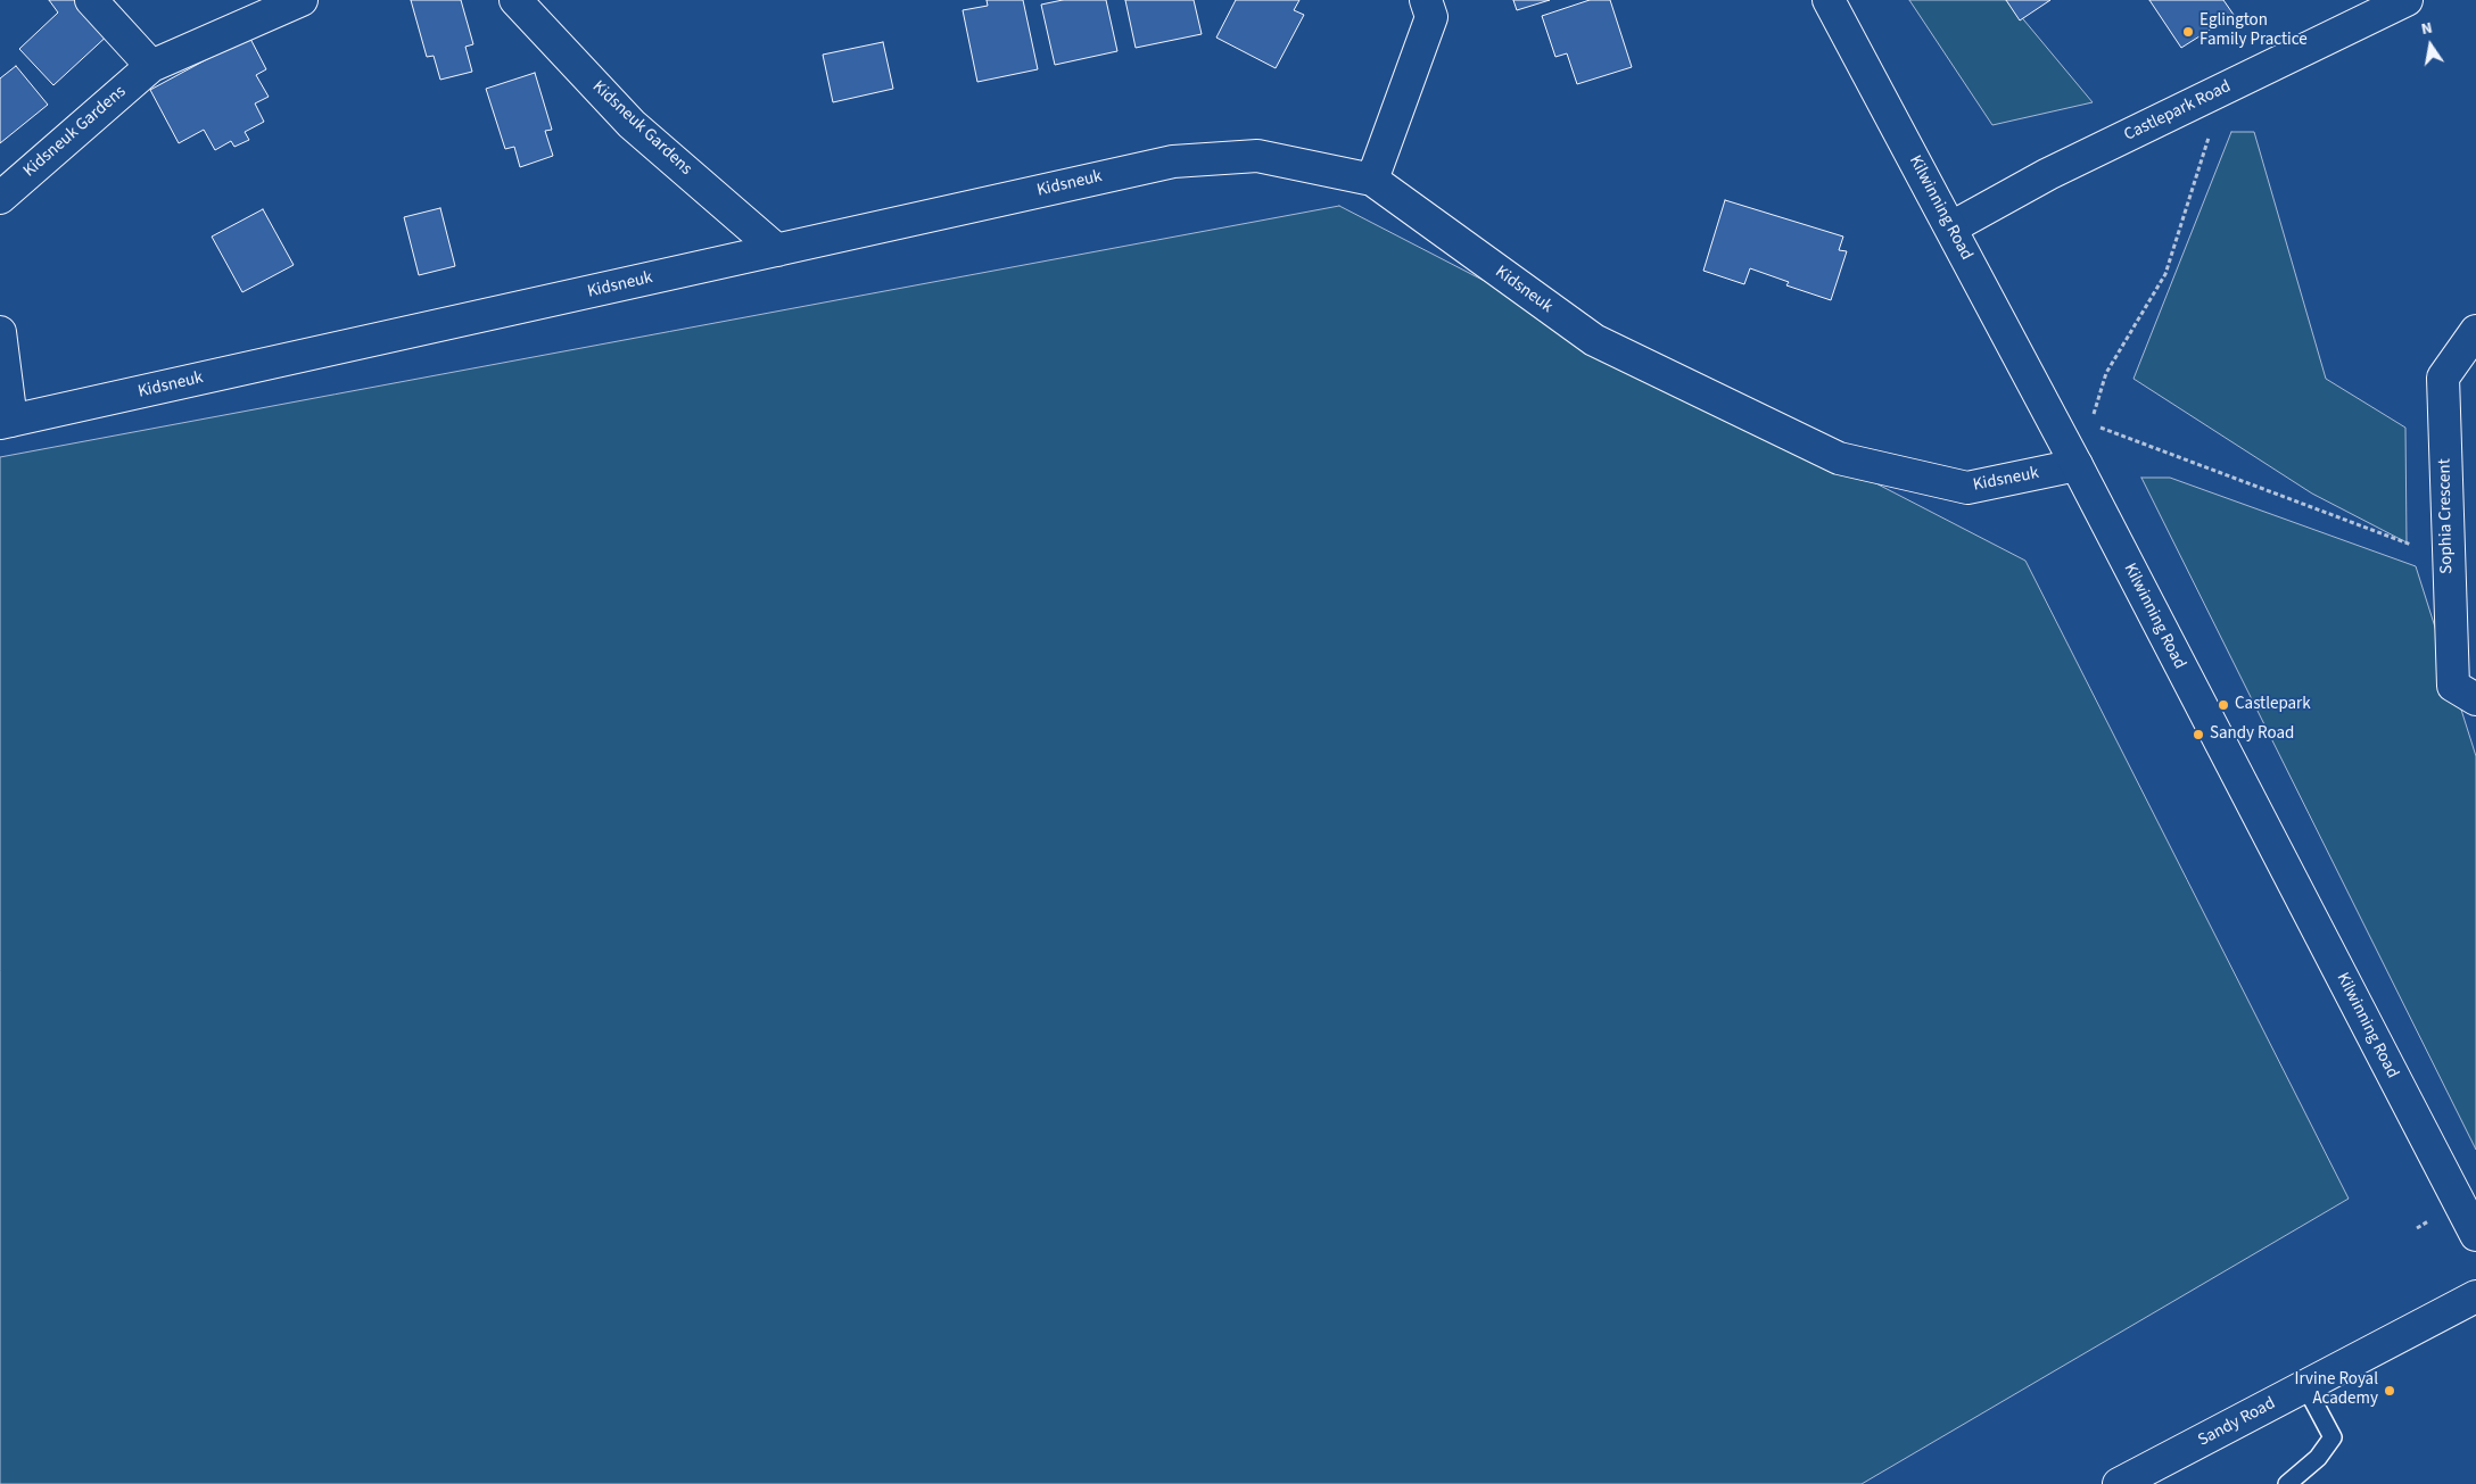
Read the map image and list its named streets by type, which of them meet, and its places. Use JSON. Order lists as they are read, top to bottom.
{
  "streets": {
    "street": [
      "Castlepark Road",
      "Kidsneuk Gardens",
      "Kidsneuk",
      "Kilwinning Road",
      "Sophia Crescent",
      "Sandy Road"
    ]
  },
  "crossings": [
    ["Castlepark Road", "Kilwinning Road"],
    ["Kidsneuk Gardens", "Kidsneuk"],
    ["Kidsneuk", "Kilwinning Road"]
  ],
  "places": [
    "Eglington Family Practice",
    "Castlepark",
    "Sandy Road",
    "Irvine Royal Academy"
  ],
  "north": "top"
}
